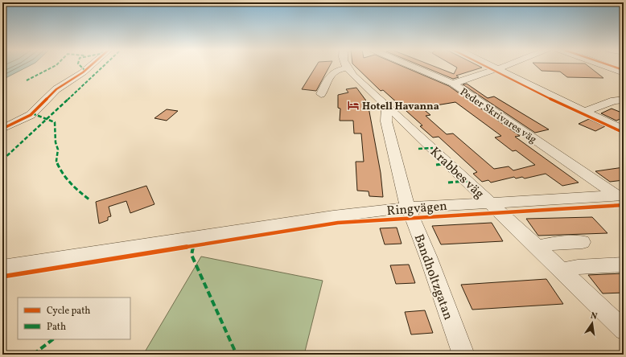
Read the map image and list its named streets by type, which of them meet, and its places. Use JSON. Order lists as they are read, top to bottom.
{
  "streets": {
    "street": [
      "Peder Skrivares väg",
      "Krabbes väg",
      "Ringvägen",
      "Bandholtzgatan"
    ]
  },
  "crossings": [
    ["Peder Skrivares väg", "Ringvägen"],
    ["Krabbes väg", "Ringvägen"],
    ["Krabbes väg", "Bandholtzgatan"],
    ["Ringvägen", "Bandholtzgatan"]
  ],
  "places": {
    "hotel": ["Hotell Havanna"]
  },
  "legend": ["Cycle path", "Path"],
  "north": "top"
}
